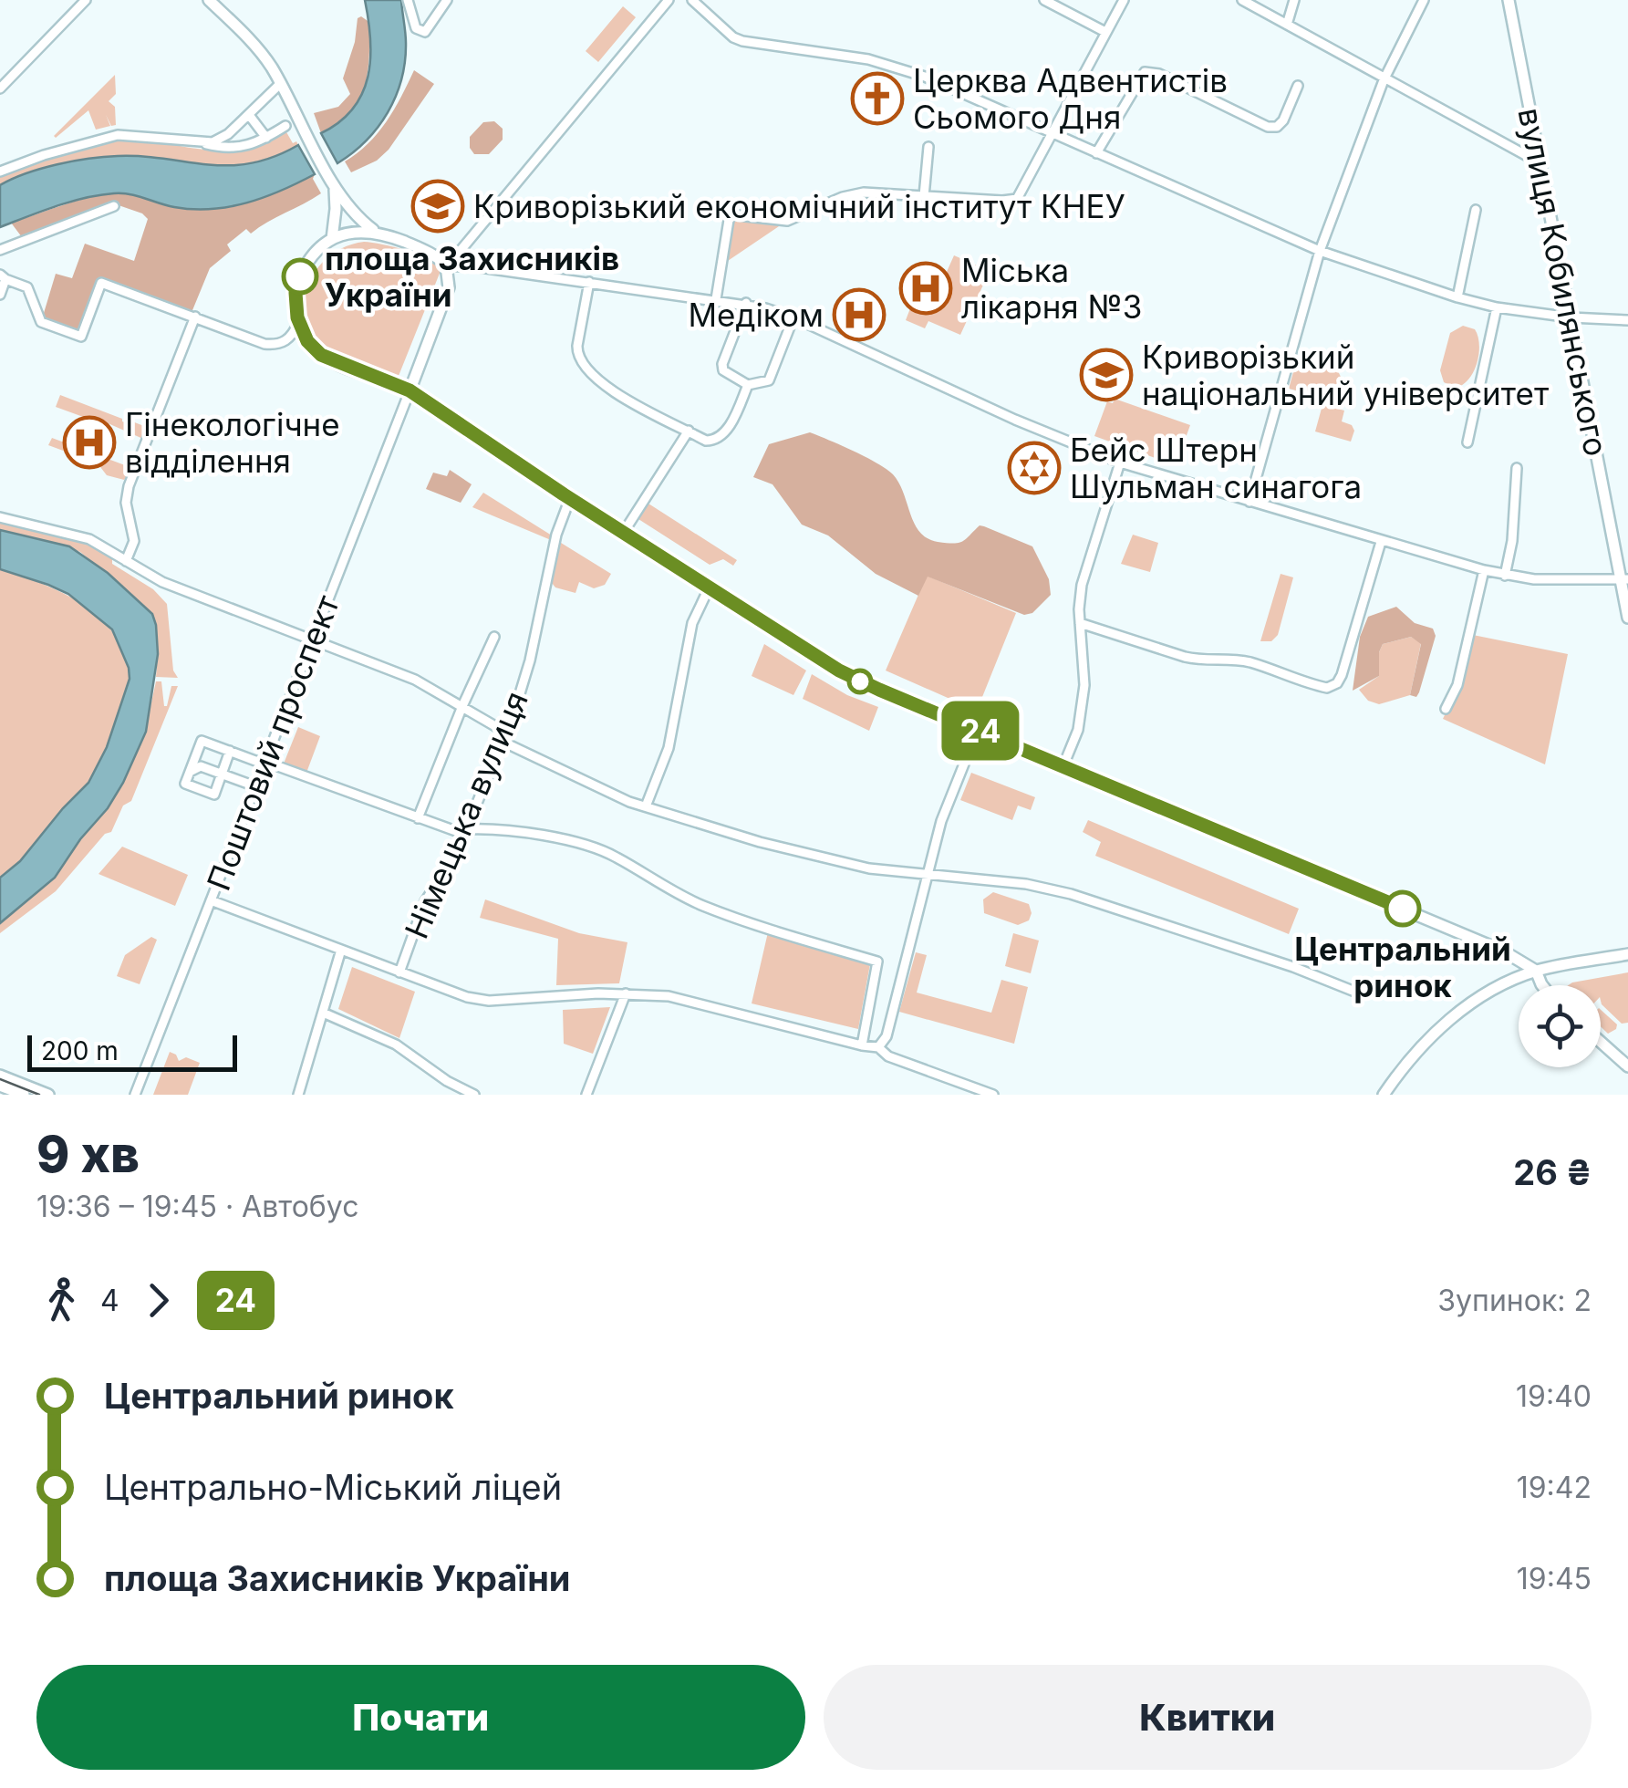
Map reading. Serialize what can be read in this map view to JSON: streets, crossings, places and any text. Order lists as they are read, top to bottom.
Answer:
{
  "streets": {
    "main road": ["вулиця Кобилянського"],
    "street": ["Поштовий проспект", "Німецька вулиця"]
  },
  "places": {
    "church": ["Церква Адвентистів Сьомого Дня"],
    "school or university": ["Криворізький економічний інститут КНЕУ", "Криворізький національний університет"],
    "other": ["площа Захисників України", "Центральний ринок"],
    "hospital": ["Міська лікарня №3", "Медіком", "Гінекологічне відділення"],
    "synagogue": ["Бейс Штерн Шульман синагога"]
  },
  "lines": ["bus line 24"],
  "scale_bar": "200 m",
  "page": {
    "on_map": "24",
    "scale": "200 m",
    "heading": ["9 хв", "19:36 – 19:45 · Автобус", "26 ₴"],
    "legs": ["4", "24", "Зупинок: 2"],
    "list": [
      {
        "name": "Центральний ринок",
        "value": "19:40"
      },
      {
        "name": "Центрально-Міський ліцей",
        "value": "19:42"
      },
      {
        "name": "площа Захисників України",
        "value": "19:45"
      }
    ],
    "buttons": ["Почати", "Квитки"]
  }
}
